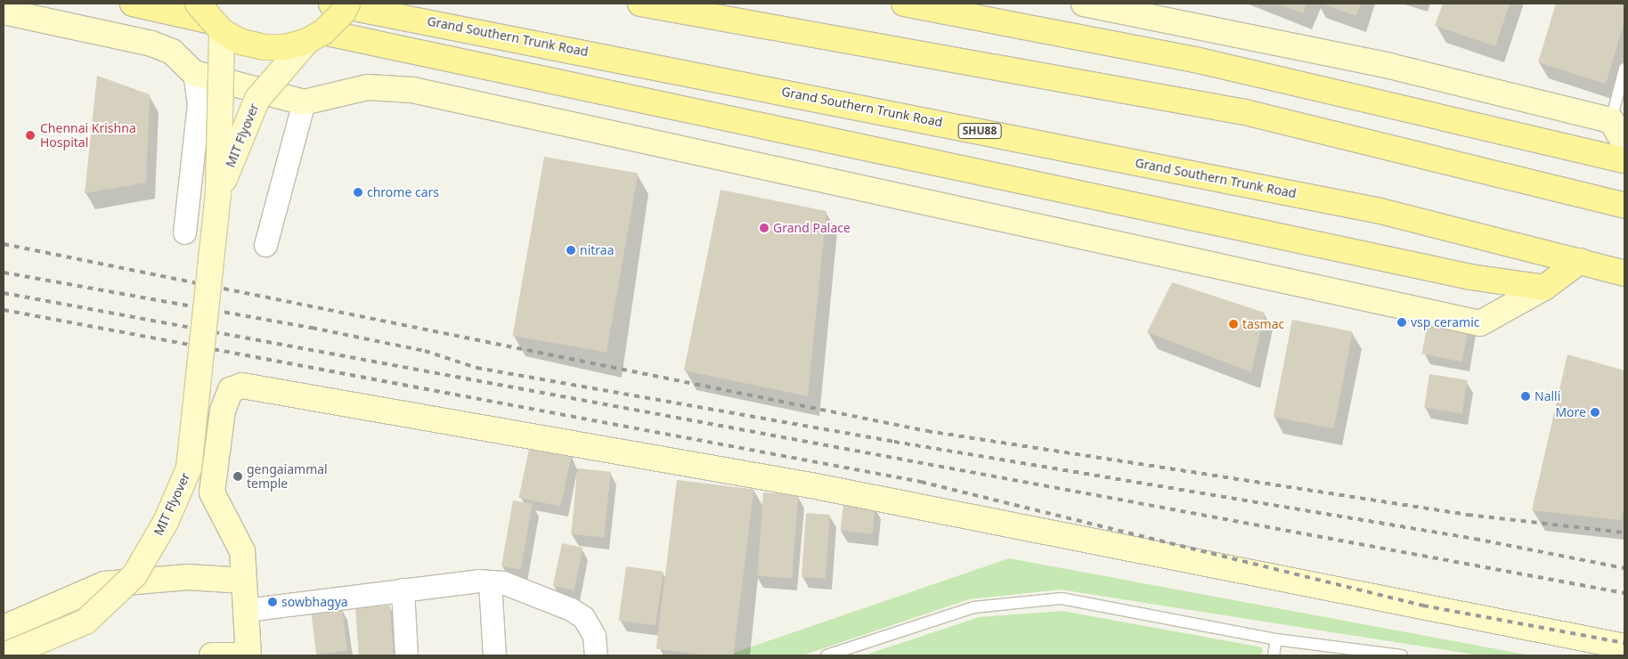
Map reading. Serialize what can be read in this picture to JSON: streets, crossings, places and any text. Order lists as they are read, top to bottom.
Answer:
{
  "streets": {
    "main road": ["Grand Southern Trunk Road", "SHU88"],
    "street": ["MIT Flyover"]
  },
  "places": [
    "Chennai Krishna Hospital",
    "chrome cars",
    "Grand Palace",
    "nitraa",
    "vsp ceramic",
    "tasmac",
    "Nalli",
    "More",
    "gengaiammal temple",
    "sowbhagya"
  ]
}
